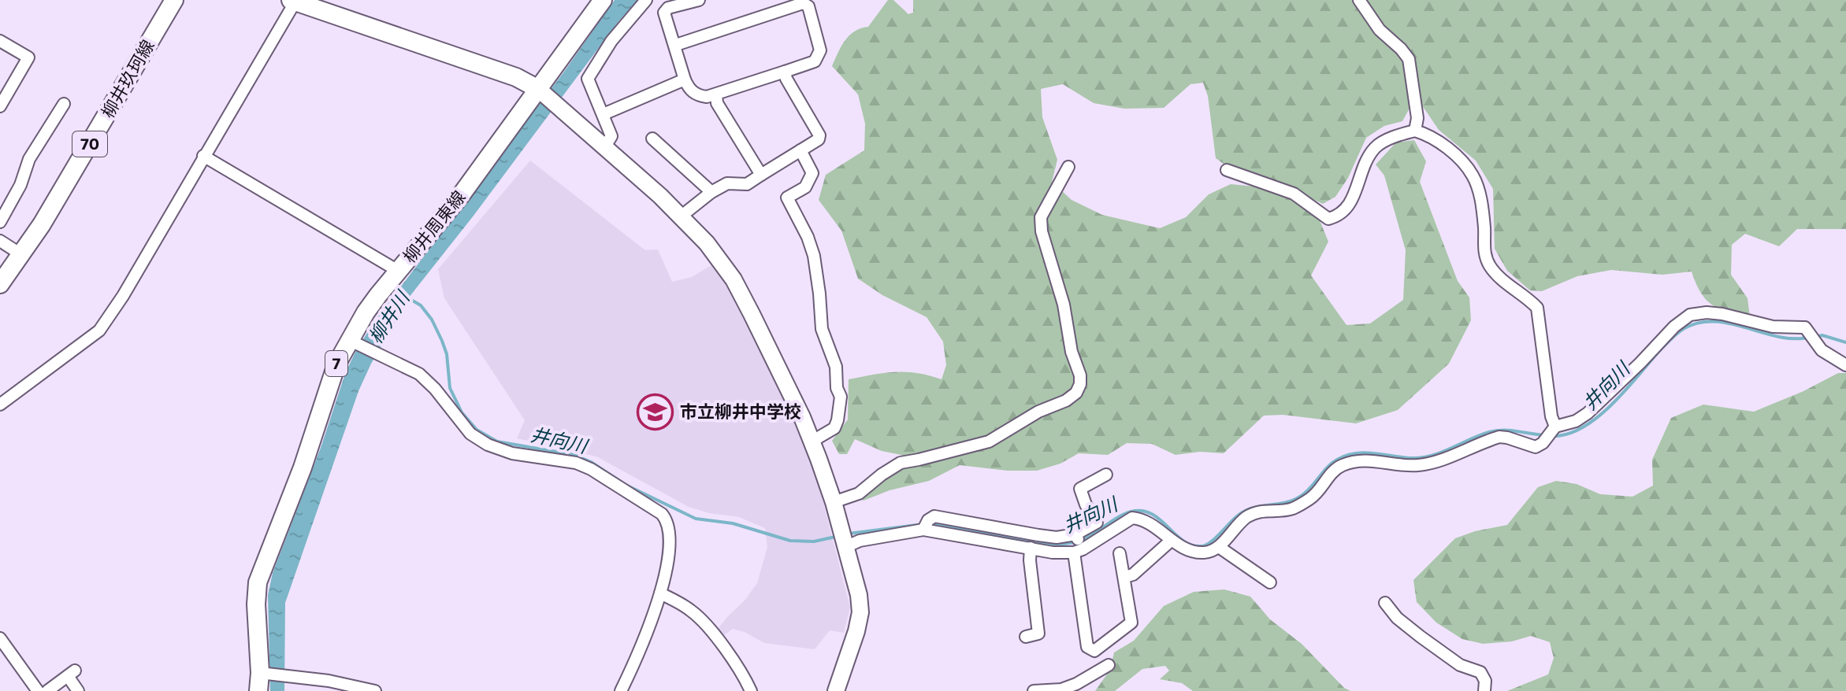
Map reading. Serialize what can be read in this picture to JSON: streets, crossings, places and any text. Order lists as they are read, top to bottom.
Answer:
{
  "streets": {
    "main road": [
      "柳井玖珂線",
      "70",
      "柳井周東線",
      "7"
    ]
  },
  "water": ["柳井川", "井向川"],
  "places": {
    "school or university": ["市立柳井中学校"]
  }
}
